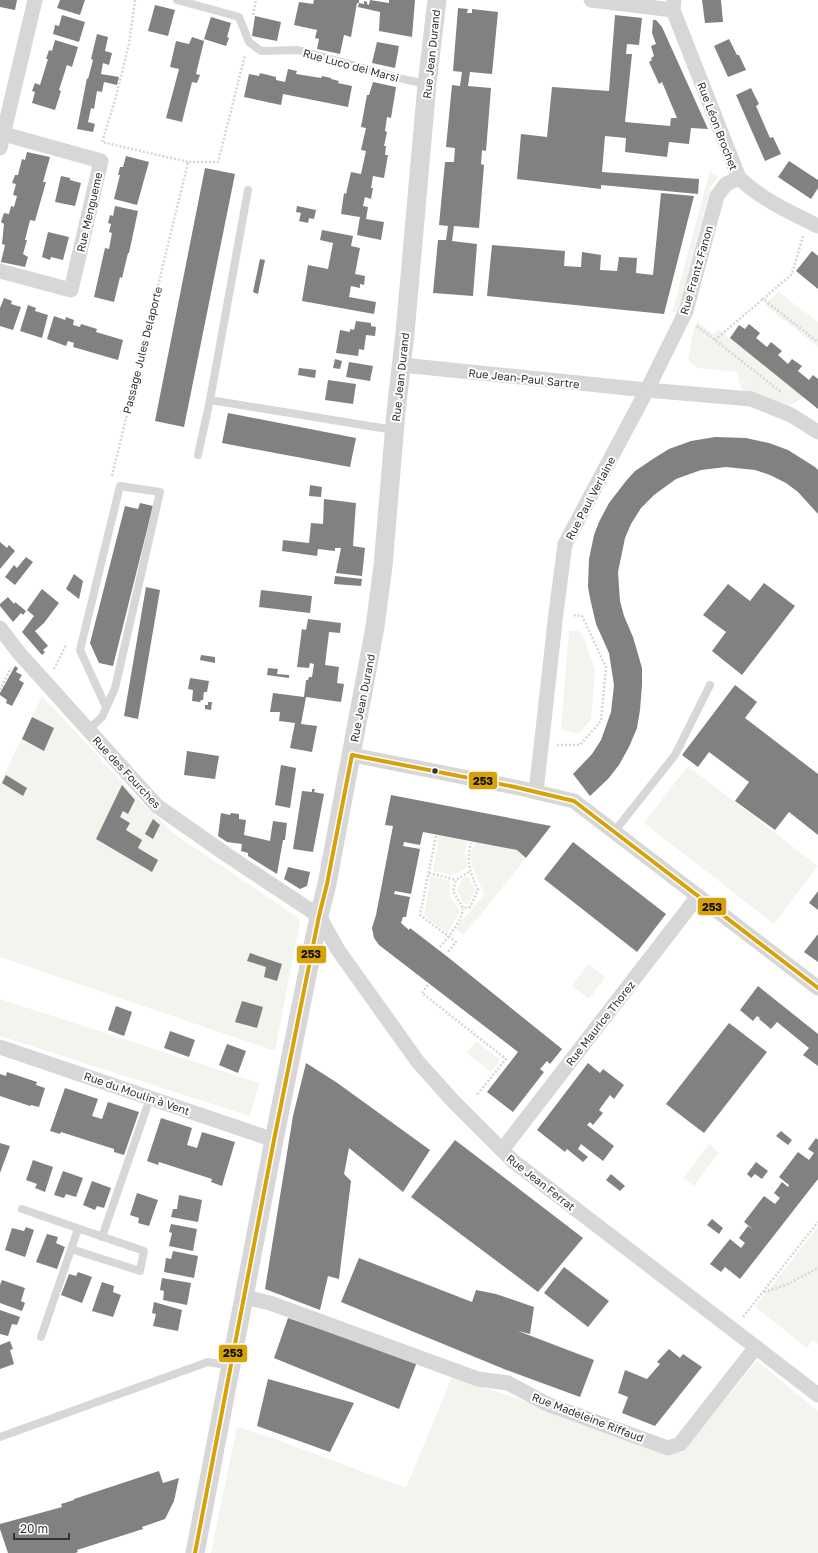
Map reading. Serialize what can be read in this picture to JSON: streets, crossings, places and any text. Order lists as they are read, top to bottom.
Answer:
{
  "streets": {
    "street": [
      "Rue Jean Durand",
      "Rue Léon Brochet",
      "Rue Mengueme",
      "Rue Frantz Fanon",
      "Rue Jean-Paul Sartre",
      "Rue Paul Verlaine",
      "Rue des Fourches",
      "Rue Maurice Thorez",
      "Rue du Moulin à Vent",
      "Rue Jean Ferrat",
      "Rue Madeleine Riffaud"
    ],
    "lane": ["Rue Luco dei Marsi"],
    "path": ["Passage Jules Delaporte"]
  },
  "crossings": [
    ["Rue Jean Durand", "Rue Luco dei Marsi"],
    ["Rue Jean Durand", "Rue Jean-Paul Sartre"],
    ["Rue Jean Durand", "Rue des Fourches"],
    ["Rue Jean Durand", "Rue du Moulin à Vent"],
    ["Rue Jean Durand", "Rue Jean Ferrat"],
    ["Rue Jean Durand", "Rue Madeleine Riffaud"],
    ["Rue Léon Brochet", "Rue Frantz Fanon"],
    ["Rue Frantz Fanon", "Rue Jean-Paul Sartre"],
    ["Rue Frantz Fanon", "Rue Paul Verlaine"],
    ["Rue Jean-Paul Sartre", "Rue Paul Verlaine"],
    ["Rue des Fourches", "Rue Jean Ferrat"],
    ["Rue Maurice Thorez", "Rue Jean Ferrat"],
    ["Rue Jean Ferrat", "Rue Madeleine Riffaud"]
  ],
  "lines": ["transit line 253"],
  "scale_bar": "20 m"
}
